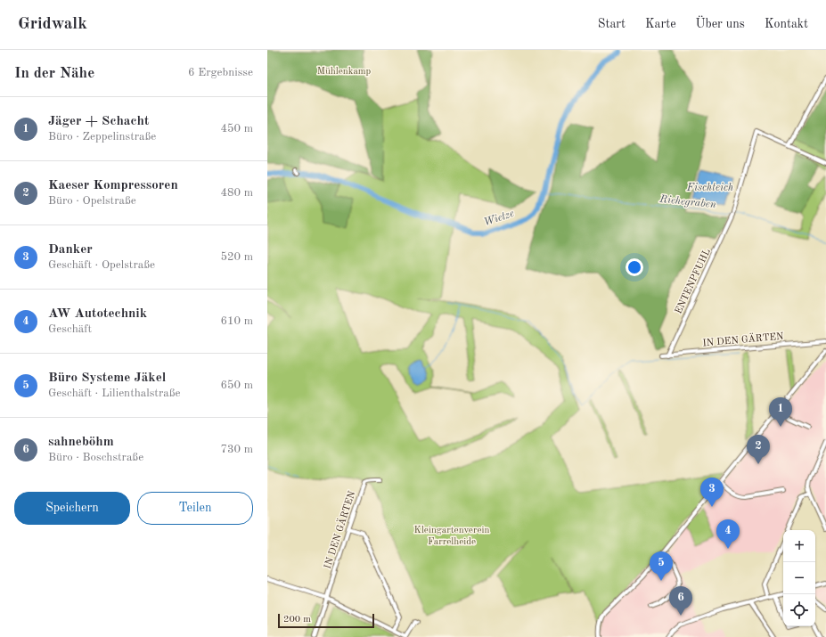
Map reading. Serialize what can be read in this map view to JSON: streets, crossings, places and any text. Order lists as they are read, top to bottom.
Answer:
{
  "streets": {
    "street": ["ENTENPFUHL", "IN DEN GÄRTEN"]
  },
  "crossings": [
    ["ENTENPFUHL", "IN DEN GÄRTEN"]
  ],
  "water": ["Fischteich", "Riehegraben", "Wietze"],
  "parks": ["Mühlenkamp", "Kleingartenverein Farrelheide"],
  "scale_bar": "200 m",
  "page": {
    "header": "Gridwalk",
    "nav": [
      "Start",
      "Karte",
      "Über uns",
      "Kontakt"
    ],
    "heading": ["In der Nähe", "6 Ergebnisse"],
    "list": [
      {
        "mark": "1",
        "name": "Jäger + Schacht",
        "note": "Büro · Zeppelinstraße",
        "value": "450 m"
      },
      {
        "mark": "2",
        "name": "Kaeser Kompressoren",
        "note": "Büro · Opelstraße",
        "value": "480 m"
      },
      {
        "mark": "3",
        "name": "Danker",
        "note": "Geschäft · Opelstraße",
        "value": "520 m"
      },
      {
        "mark": "4",
        "name": "AW Autotechnik",
        "note": "Geschäft",
        "value": "610 m"
      },
      {
        "mark": "5",
        "name": "Büro Systeme Jäkel",
        "note": "Geschäft · Lilienthalstraße",
        "value": "650 m"
      },
      {
        "mark": "6",
        "name": "sahneböhm",
        "note": "Büro · Boschstraße",
        "value": "730 m"
      }
    ],
    "pins": [
      "1",
      "2",
      "3",
      "4",
      "5",
      "6"
    ],
    "buttons": ["Speichern", "Teilen"],
    "map_buttons": ["+", "−"],
    "scale": "200 m"
  }
}
